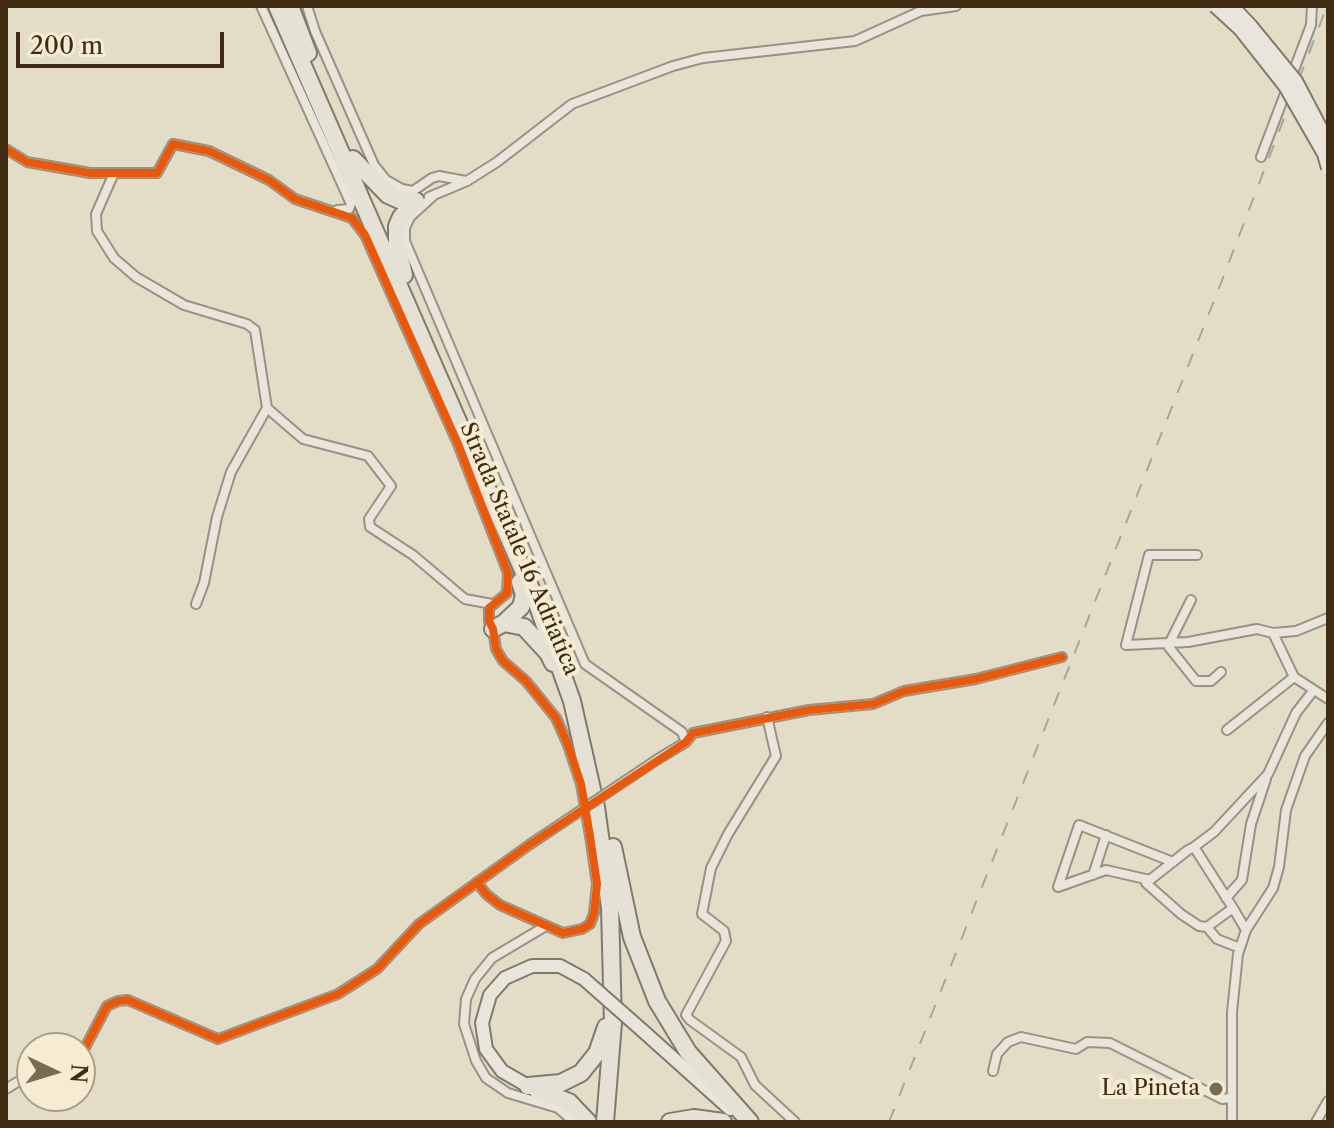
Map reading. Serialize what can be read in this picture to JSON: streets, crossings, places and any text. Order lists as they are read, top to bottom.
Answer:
{
  "streets": {
    "highway": ["Strada Statale 16 Adriatica"]
  },
  "places": ["La Pineta"],
  "scale_bar": "200 m",
  "north": "right"
}
